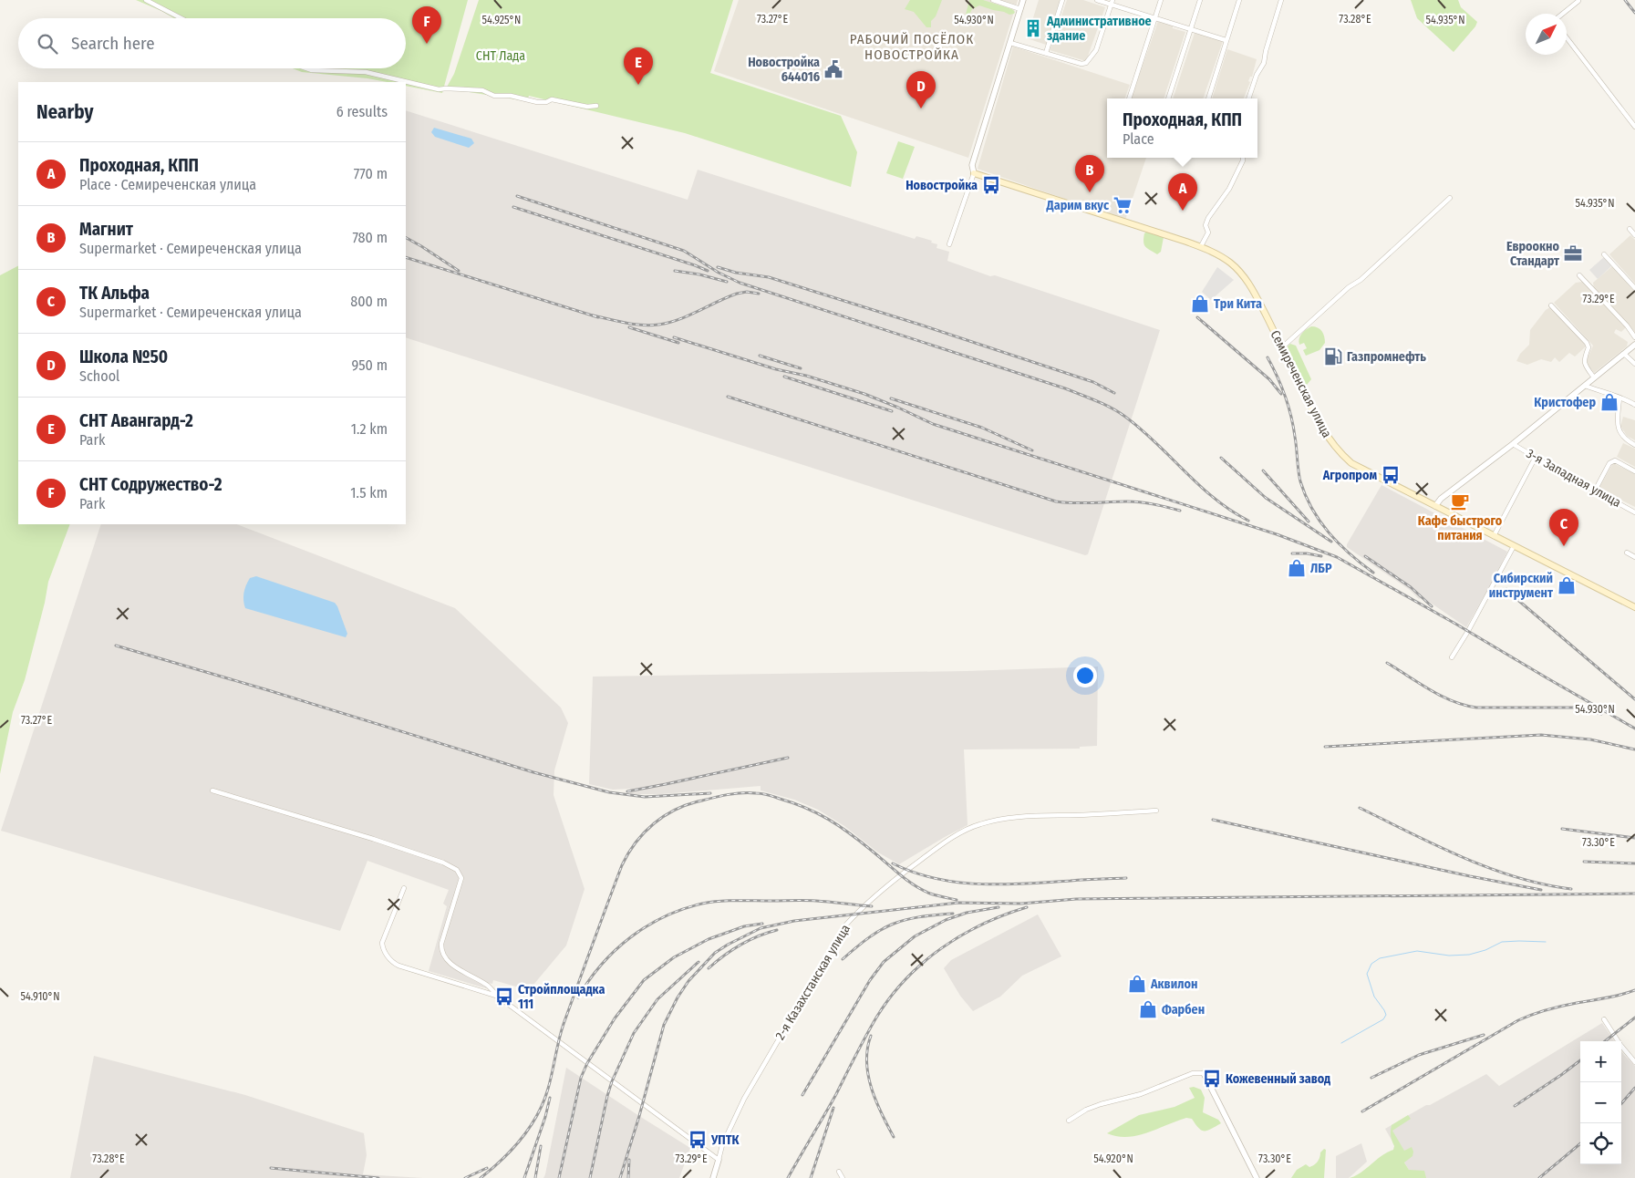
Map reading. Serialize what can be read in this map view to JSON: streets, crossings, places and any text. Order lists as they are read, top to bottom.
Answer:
{
  "streets": {
    "main road": ["Семиреченская улица"],
    "street": ["3-я Западная улица", "2-я Казахстанская улица"]
  },
  "districts": ["РАБОЧИЙ ПОСЁЛОК НОВОСТРОЙКА"],
  "parks": ["СНТ Лада"],
  "places": {
    "building": ["Административное здание"],
    "public building": ["Новостройка 644016"],
    "bus stop": [
      "Новостройка",
      "Агропром",
      "Стройплощадка 111",
      "Кожевенный завод",
      "УПТК"
    ],
    "supermarket": ["Дарим вкус"],
    "office": ["Евроокно Стандарт"],
    "shop": [
      "Три Кита",
      "Кристофер",
      "ЛБР",
      "Сибирский инструмент",
      "Аквилон",
      "Фарбен"
    ],
    "fuel station": ["Газпромнефть"],
    "cafe": ["Кафе быстрого питания"]
  },
  "north": "top right",
  "page": {
    "pins": [
      "F",
      "E",
      "D",
      "B",
      "A",
      "C"
    ],
    "search": "Search here",
    "heading": ["Nearby", "6 results"],
    "popup": ["Проходная, КПП", "Place"],
    "list": [
      {
        "mark": "A",
        "name": "Проходная, КПП",
        "note": "Place · Семиреченская улица",
        "value": "770 m"
      },
      {
        "mark": "B",
        "name": "Магнит",
        "note": "Supermarket · Семиреченская улица",
        "value": "780 m"
      },
      {
        "mark": "C",
        "name": "ТК Альфа",
        "note": "Supermarket · Семиреченская улица",
        "value": "800 m"
      },
      {
        "mark": "D",
        "name": "Школа №50",
        "note": "School",
        "value": "950 m"
      },
      {
        "mark": "E",
        "name": "СНТ Авангард-2",
        "note": "Park",
        "value": "1.2 km"
      },
      {
        "mark": "F",
        "name": "СНТ Содружество-2",
        "note": "Park",
        "value": "1.5 km"
      }
    ],
    "map_buttons": ["+", "−"]
  },
  "coordinates": [
    "73.27°E",
    "73.28°E",
    "54.925°N",
    "54.930°N",
    "54.935°N",
    "73.29°E",
    "73.30°E",
    "54.910°N",
    "54.920°N"
  ]
}
